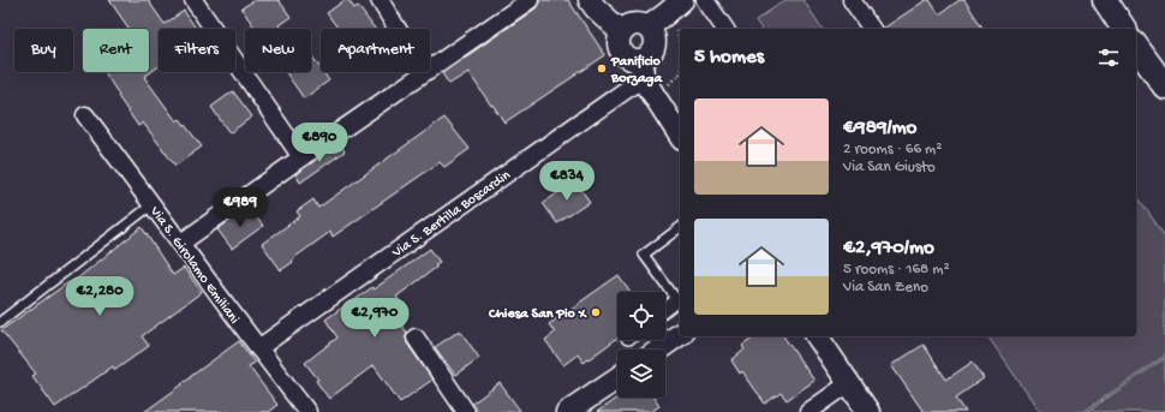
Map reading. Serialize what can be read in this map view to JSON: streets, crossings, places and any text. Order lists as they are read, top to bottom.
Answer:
{
  "streets": {
    "street": ["Via S. Bertilla Boscardin", "Via S. Girolamo Emiliani"]
  },
  "crossings": [
    ["Via S. Bertilla Boscardin", "Via S. Girolamo Emiliani"]
  ],
  "places": ["Panificio Borzaga", "Chiesa San Pio X"],
  "page": {
    "chip": [
      "Buy",
      "Rent",
      "Filters",
      "New",
      "Apartment"
    ],
    "heading": "5 homes",
    "list": [
      {
        "name": "€989/mo",
        "note": "2 rooms · 66 m² · Via San Giusto"
      },
      {
        "name": "€2,970/mo",
        "note": "5 rooms · 168 m² · Via San Zeno"
      }
    ],
    "price": [
      "€890",
      "€834",
      "€989",
      "€2,280",
      "€2,970"
    ]
  }
}
